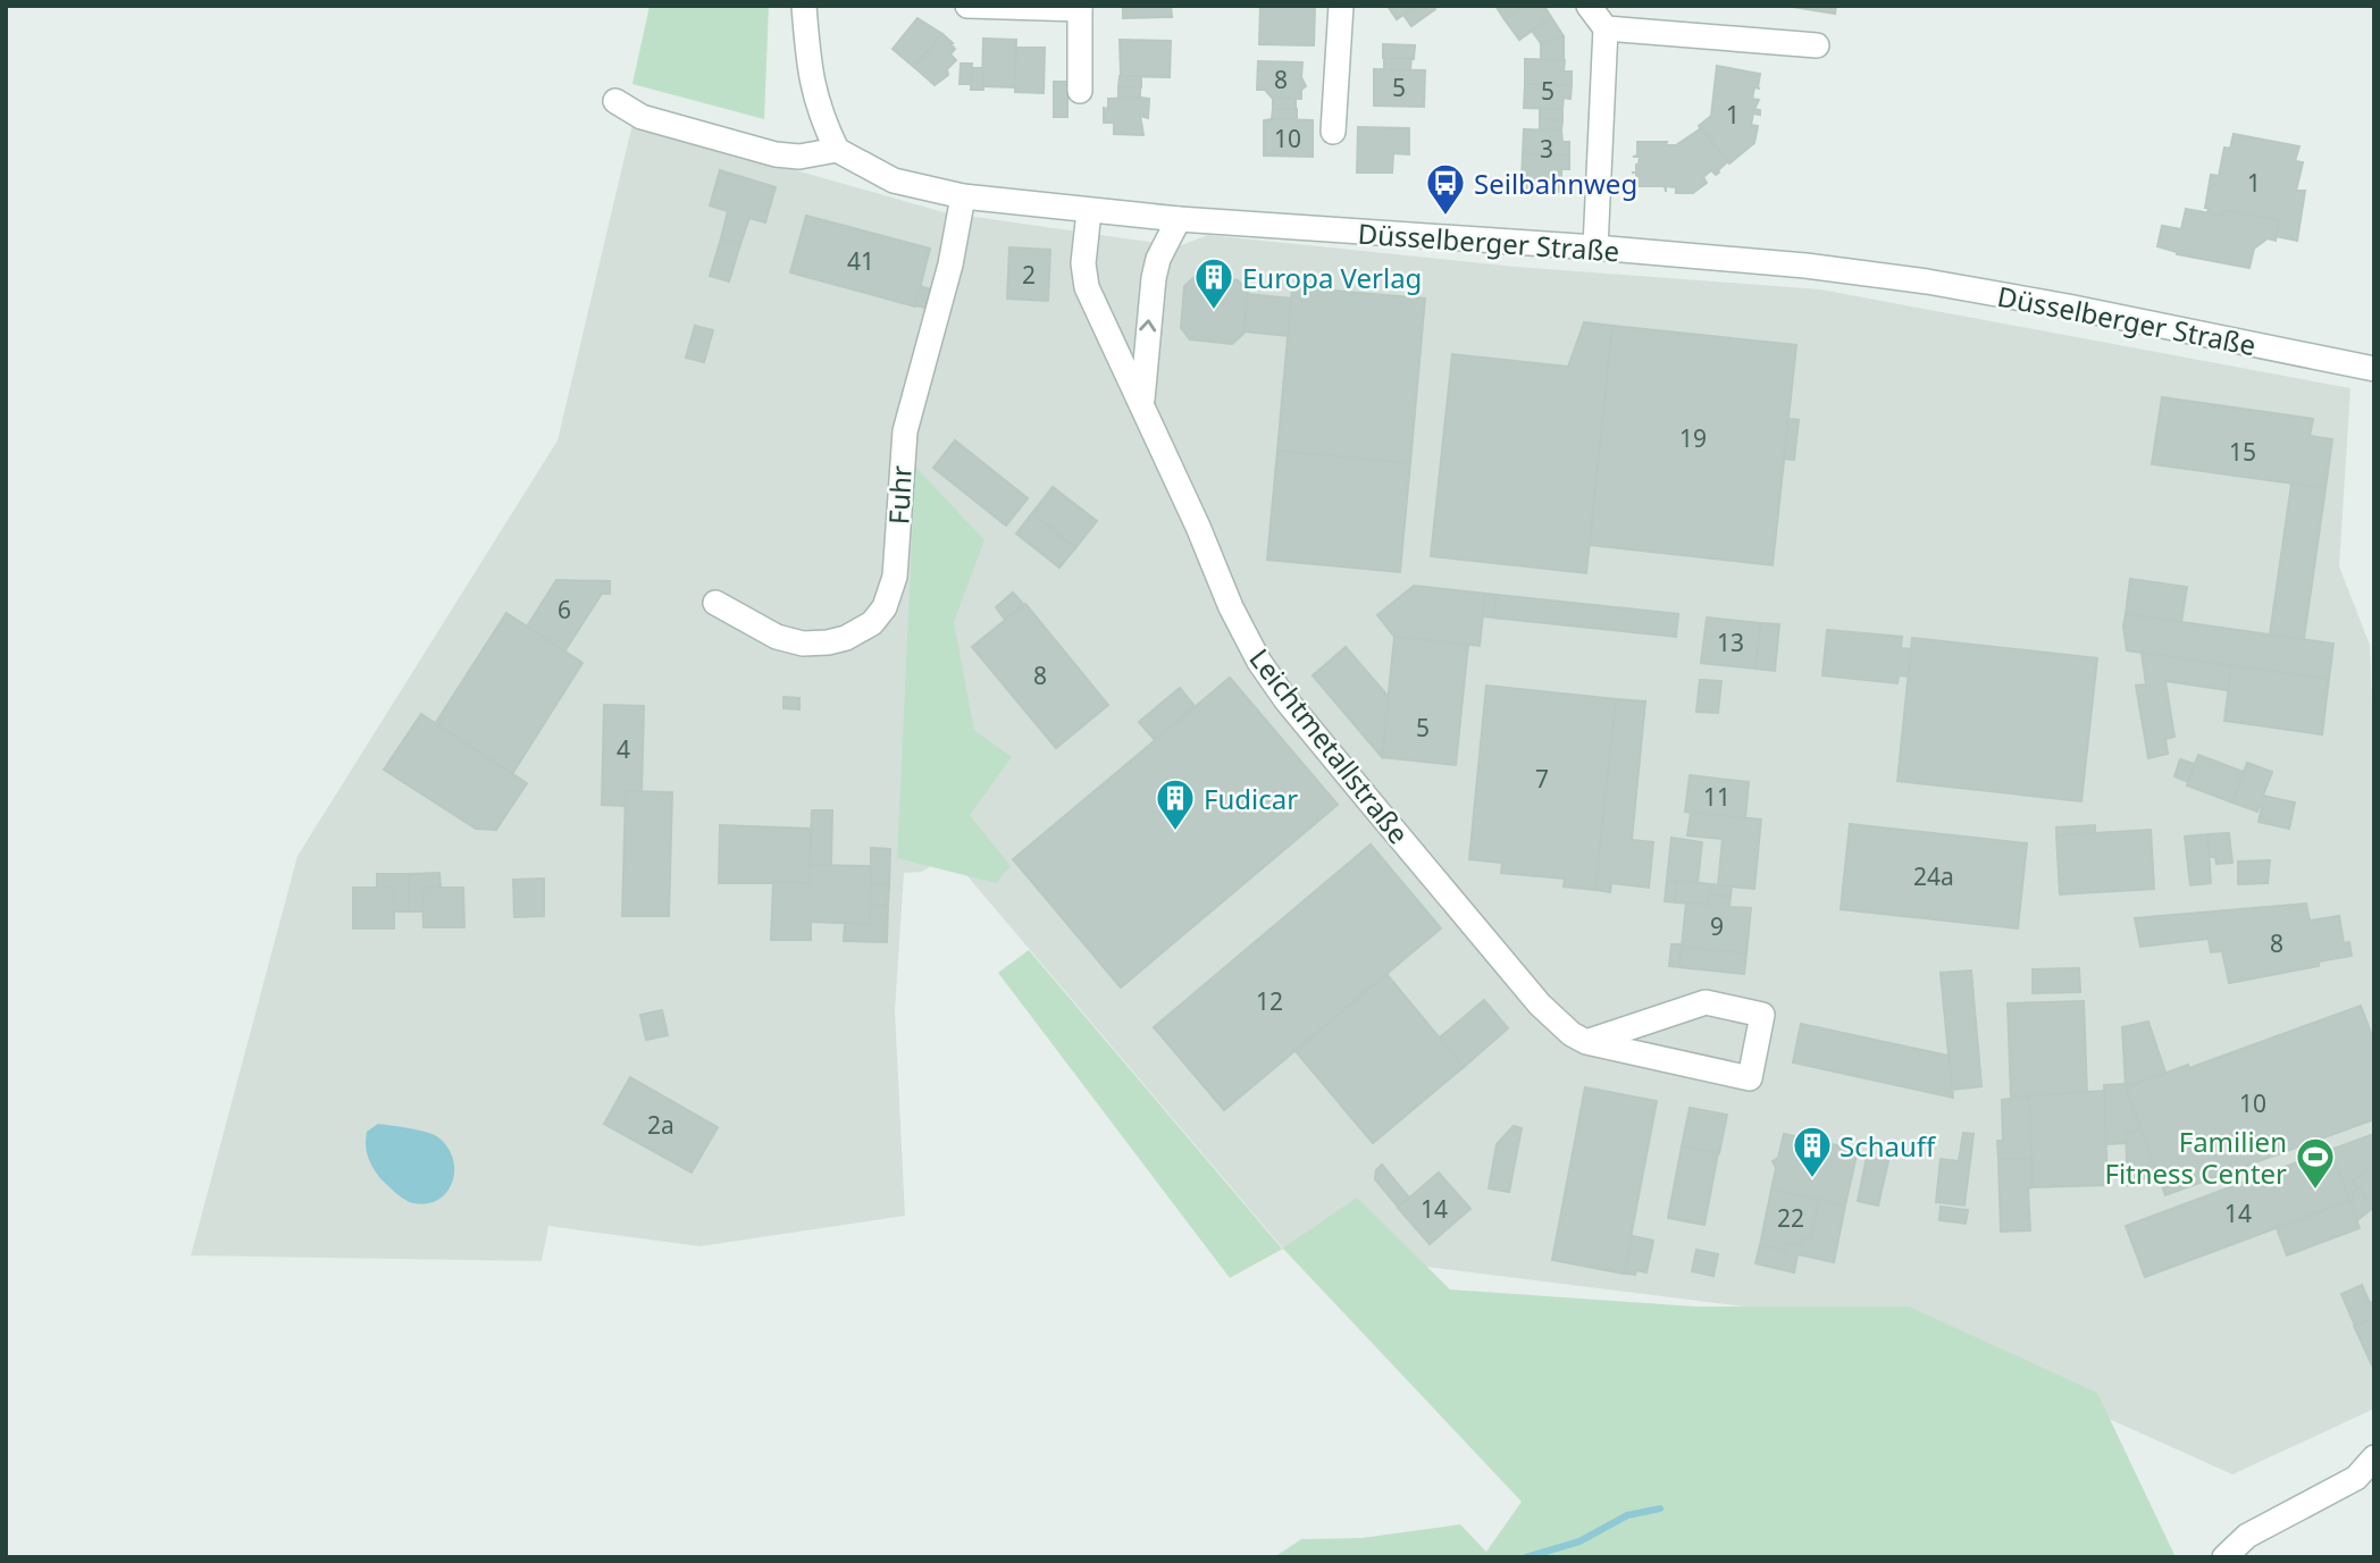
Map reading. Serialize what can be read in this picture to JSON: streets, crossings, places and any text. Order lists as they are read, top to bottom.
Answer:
{
  "streets": {
    "street": ["Düsselberger Straße", "Fuhr", "Leichtmetallstraße"]
  },
  "crossings": [
    ["Düsselberger Straße", "Fuhr"],
    ["Düsselberger Straße", "Leichtmetallstraße"]
  ],
  "places": {
    "bus stop": ["Seilbahnweg"],
    "building": ["Europa Verlag", "Fudicar", "Schauff"],
    "sports": ["Familien Fitness Center"]
  },
  "house_numbers": [
    "8",
    "5",
    "5",
    "1",
    "10",
    "3",
    "1",
    "41",
    "2",
    "19",
    "15",
    "6",
    "13",
    "8",
    "5",
    "4",
    "7",
    "11",
    "24a",
    "9",
    "8",
    "12",
    "10",
    "2a",
    "14",
    "14",
    "22"
  ]
}
